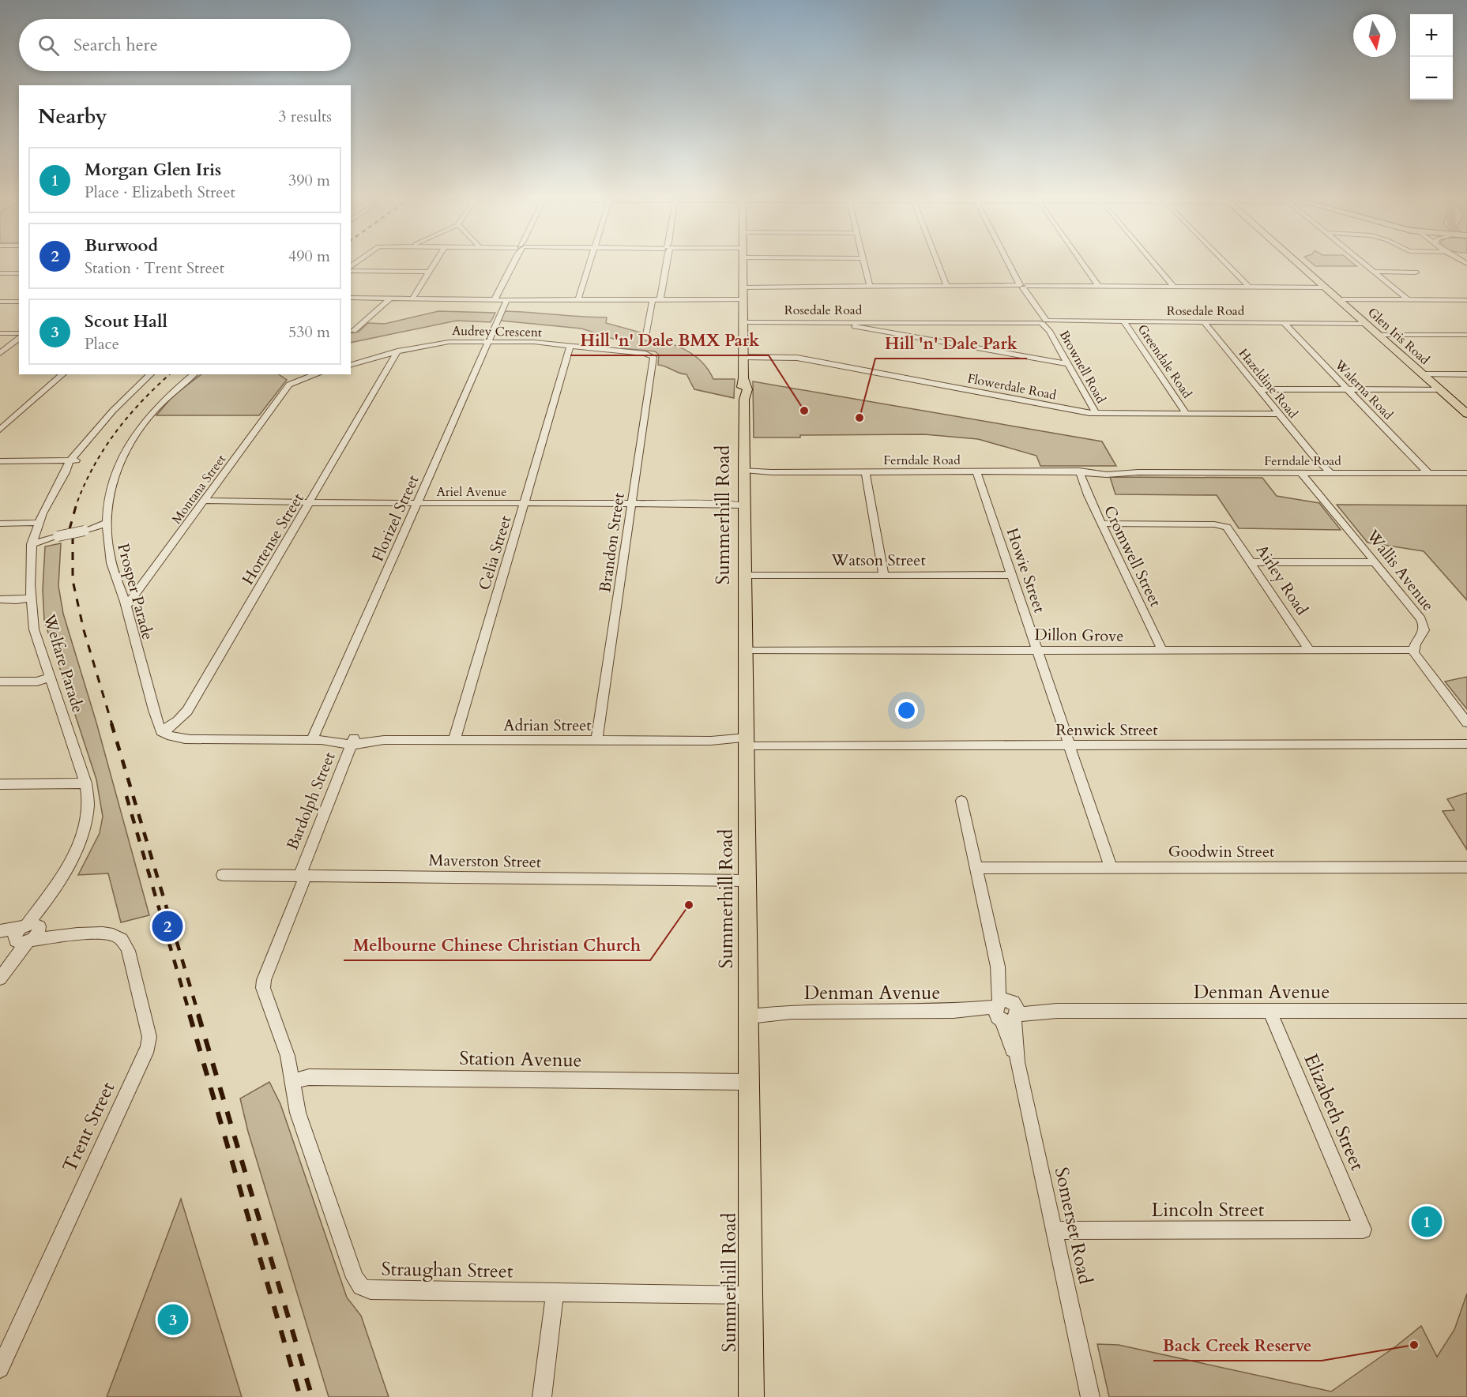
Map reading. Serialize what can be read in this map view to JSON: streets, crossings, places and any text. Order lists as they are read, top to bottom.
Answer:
{
  "streets": {
    "main road": ["Glen Iris Road", "Summerhill Road"],
    "street": [
      "Rosedale Road",
      "Audrey Crescent",
      "Greendale Road",
      "Brownell Road",
      "Hazeldine Road",
      "Flowerdale Road",
      "Walerna Road",
      "Ferndale Road",
      "Montana Street",
      "Ariel Avenue",
      "Florizel Street",
      "Hortense Street",
      "Brandon Street",
      "Celia Street",
      "Cromwell Street",
      "Watson Street",
      "Howie Street",
      "Wallis Avenue",
      "Airley Road",
      "Prosper Parade",
      "Dillon Grove",
      "Welfare Parade",
      "Adrian Street",
      "Renwick Street",
      "Bardolph Street",
      "Goodwin Street",
      "Maverston Street",
      "Denman Avenue",
      "Station Avenue",
      "Elizabeth Street",
      "Trent Street",
      "Lincoln Street",
      "Somerset Road",
      "Straughan Street"
    ]
  },
  "crossings": [
    ["Rosedale Road", "Glen Iris Road"],
    ["Rosedale Road", "Greendale Road"],
    ["Rosedale Road", "Brownell Road"],
    ["Rosedale Road", "Hazeldine Road"],
    ["Rosedale Road", "Walerna Road"],
    ["Rosedale Road", "Summerhill Road"],
    ["Audrey Crescent", "Florizel Street"],
    ["Audrey Crescent", "Hortense Street"],
    ["Audrey Crescent", "Brandon Street"],
    ["Audrey Crescent", "Celia Street"],
    ["Greendale Road", "Flowerdale Road"],
    ["Brownell Road", "Flowerdale Road"],
    ["Hazeldine Road", "Flowerdale Road"],
    ["Hazeldine Road", "Ferndale Road"],
    ["Flowerdale Road", "Summerhill Road"],
    ["Walerna Road", "Ferndale Road"],
    ["Ferndale Road", "Summerhill Road"],
    ["Ferndale Road", "Cromwell Street"],
    ["Ferndale Road", "Howie Street"],
    ["Ferndale Road", "Wallis Avenue"],
    ["Montana Street", "Ariel Avenue"],
    ["Montana Street", "Prosper Parade"],
    ["Ariel Avenue", "Summerhill Road"],
    ["Ariel Avenue", "Florizel Street"],
    ["Ariel Avenue", "Hortense Street"],
    ["Ariel Avenue", "Brandon Street"],
    ["Ariel Avenue", "Celia Street"],
    ["Summerhill Road", "Watson Street"],
    ["Summerhill Road", "Dillon Grove"],
    ["Summerhill Road", "Adrian Street"],
    ["Summerhill Road", "Renwick Street"],
    ["Summerhill Road", "Maverston Street"],
    ["Summerhill Road", "Denman Avenue"],
    ["Summerhill Road", "Station Avenue"],
    ["Summerhill Road", "Straughan Street"],
    ["Florizel Street", "Adrian Street"],
    ["Hortense Street", "Prosper Parade"],
    ["Hortense Street", "Adrian Street"],
    ["Brandon Street", "Adrian Street"],
    ["Celia Street", "Adrian Street"],
    ["Cromwell Street", "Airley Road"],
    ["Cromwell Street", "Dillon Grove"],
    ["Watson Street", "Howie Street"],
    ["Howie Street", "Dillon Grove"],
    ["Howie Street", "Renwick Street"],
    ["Howie Street", "Goodwin Street"],
    ["Wallis Avenue", "Dillon Grove"],
    ["Airley Road", "Dillon Grove"],
    ["Prosper Parade", "Adrian Street"],
    ["Welfare Parade", "Trent Street"],
    ["Adrian Street", "Renwick Street"],
    ["Adrian Street", "Bardolph Street"],
    ["Bardolph Street", "Maverston Street"],
    ["Bardolph Street", "Station Avenue"],
    ["Bardolph Street", "Straughan Street"],
    ["Goodwin Street", "Somerset Road"],
    ["Denman Avenue", "Elizabeth Street"],
    ["Denman Avenue", "Somerset Road"],
    ["Station Avenue", "Straughan Street"],
    ["Elizabeth Street", "Lincoln Street"],
    ["Lincoln Street", "Somerset Road"]
  ],
  "places": [
    "Hill 'n' Dale BMX Park",
    "Hill 'n' Dale Park",
    "Melbourne Chinese Christian Church",
    "Back Creek Reserve"
  ],
  "north": "bottom",
  "page": {
    "map_buttons": ["+", "−"],
    "search": "Search here",
    "heading": ["Nearby", "3 results"],
    "list": [
      {
        "mark": "1",
        "name": "Morgan Glen Iris",
        "note": "Place · Elizabeth Street",
        "value": "390 m"
      },
      {
        "mark": "2",
        "name": "Burwood",
        "note": "Station · Trent Street",
        "value": "490 m"
      },
      {
        "mark": "3",
        "name": "Scout Hall",
        "note": "Place",
        "value": "530 m"
      }
    ],
    "pins": ["2", "1", "3"]
  }
}
